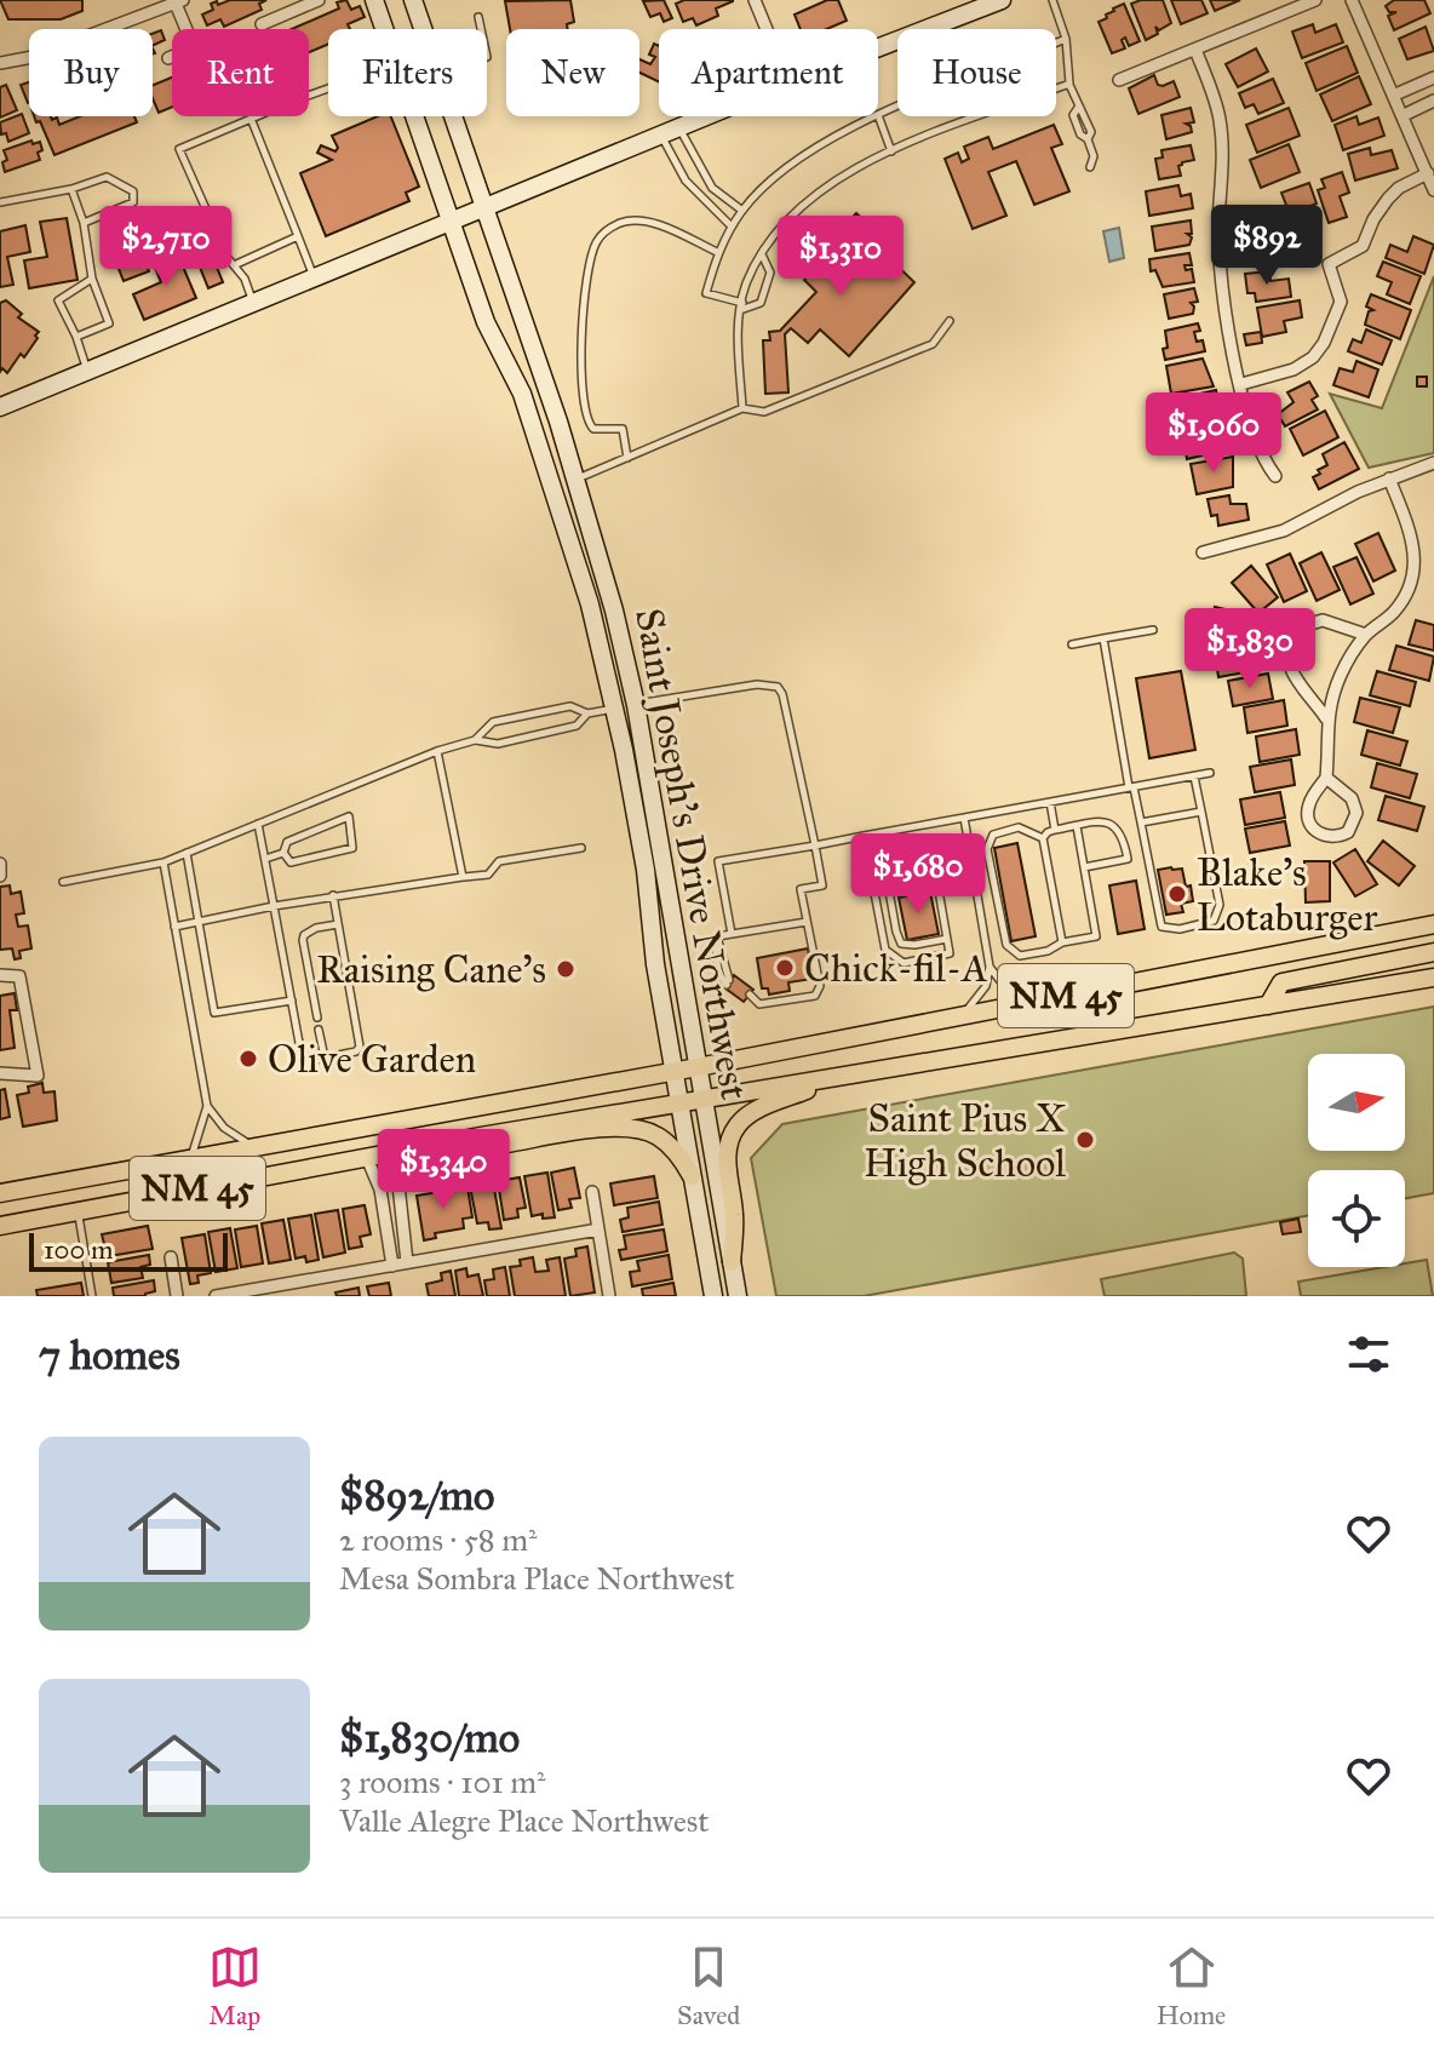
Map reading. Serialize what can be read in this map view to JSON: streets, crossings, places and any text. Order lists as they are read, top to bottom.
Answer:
{
  "streets": {
    "main road": ["NM 45"],
    "street": ["Saint Joseph's Drive Northwest"]
  },
  "crossings": [
    ["Saint Joseph's Drive Northwest", "NM 45"]
  ],
  "places": [
    "Blake's Lotaburger",
    "Chick-fil-A",
    "Raising Cane's",
    "Olive Garden",
    "Saint Pius X High School"
  ],
  "scale_bar": "100 m",
  "north": "right",
  "page": {
    "chip": [
      "Buy",
      "Rent",
      "Filters",
      "New",
      "Apartment",
      "House"
    ],
    "price": [
      "$892",
      "$2,710",
      "$1,310",
      "$1,060",
      "$1,830",
      "$1,680",
      "$1,340"
    ],
    "scale": "100 m",
    "heading": "7 homes",
    "list": [
      {
        "name": "$892/mo",
        "note": "2 rooms · 58 m² · Mesa Sombra Place Northwest"
      },
      {
        "name": "$1,830/mo",
        "note": "3 rooms · 101 m² · Valle Alegre Place Northwest"
      }
    ],
    "tabs": ["Map", "Saved", "Home"]
  }
}
